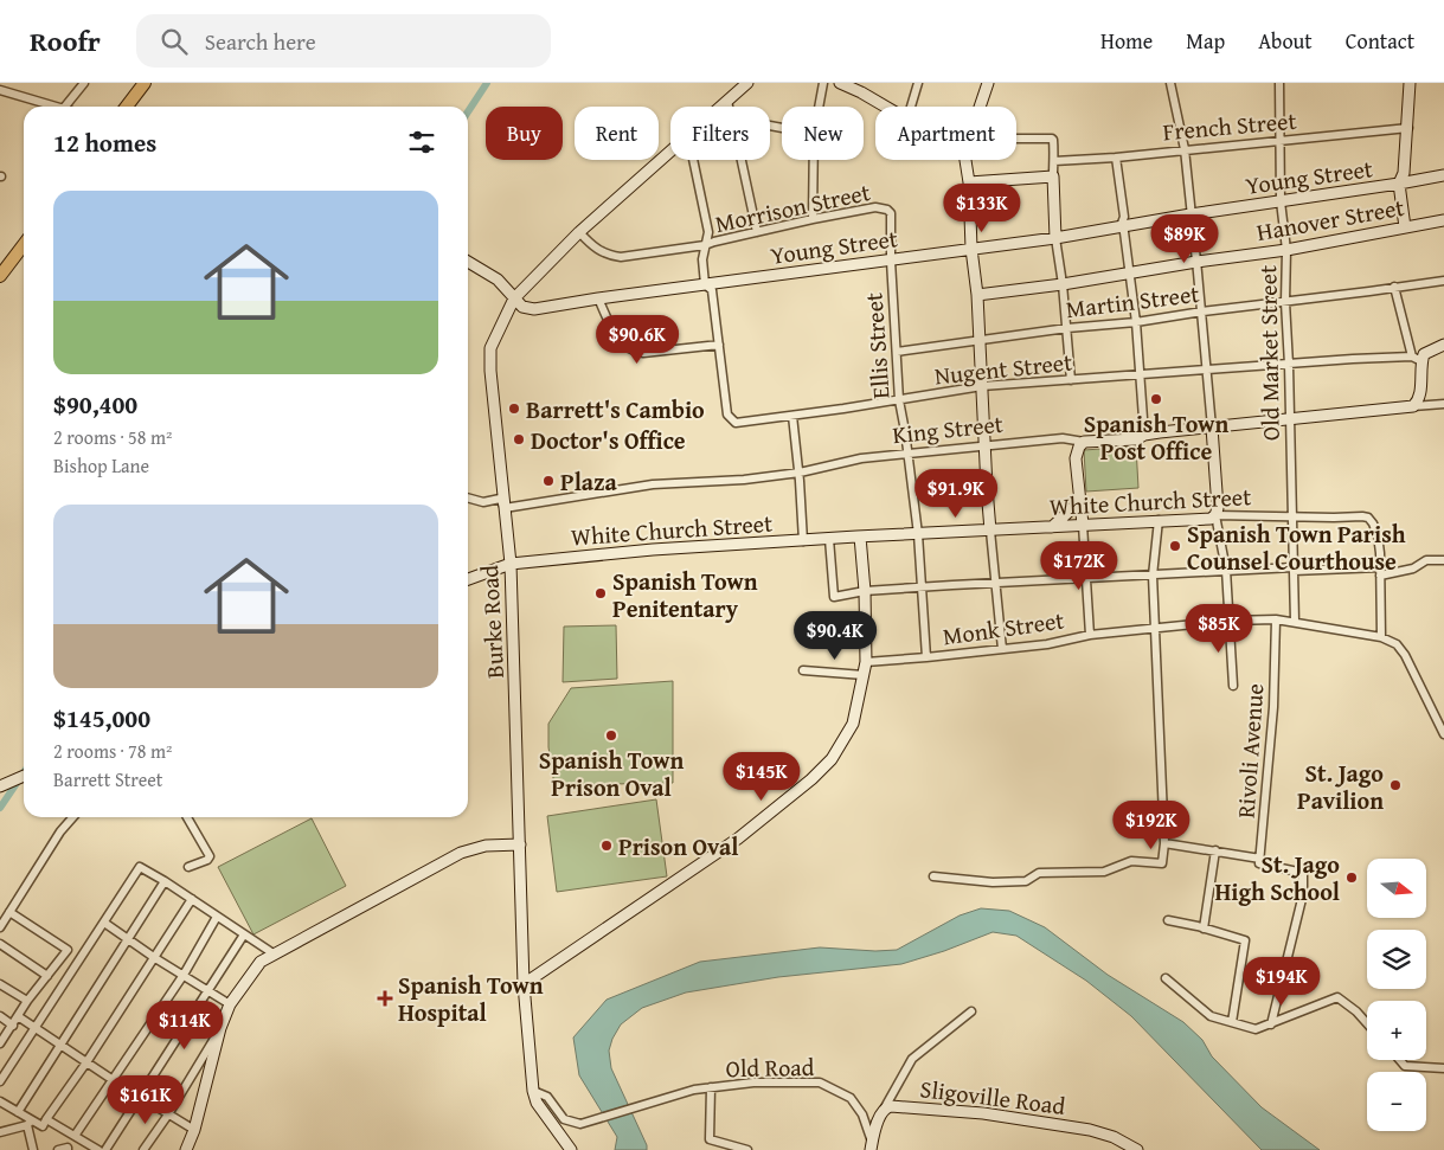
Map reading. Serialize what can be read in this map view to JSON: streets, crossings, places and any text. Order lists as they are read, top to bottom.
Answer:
{
  "streets": {
    "street": [
      "French Street",
      "Young Street",
      "Morrison Street",
      "Hanover Street",
      "Martin Street",
      "Ellis Street",
      "Old Market Street",
      "Nugent Street",
      "King Street",
      "White Church Street",
      "Burke Road",
      "Monk Street",
      "Rivoli Avenue",
      "Old Road",
      "Sligoville Road"
    ]
  },
  "crossings": [
    ["French Street", "Old Market Street"],
    ["Young Street", "Morrison Street"],
    ["Young Street", "Ellis Street"],
    ["Young Street", "Old Market Street"],
    ["Young Street", "Nugent Street"],
    ["Young Street", "Burke Road"],
    ["Morrison Street", "Ellis Street"],
    ["Morrison Street", "Nugent Street"],
    ["Morrison Street", "Burke Road"],
    ["Hanover Street", "Old Market Street"],
    ["Martin Street", "Ellis Street"],
    ["Martin Street", "Old Market Street"],
    ["Ellis Street", "Nugent Street"],
    ["Ellis Street", "King Street"],
    ["Ellis Street", "White Church Street"],
    ["Ellis Street", "Monk Street"],
    ["Old Market Street", "Nugent Street"],
    ["Old Market Street", "King Street"],
    ["Old Market Street", "White Church Street"],
    ["Old Market Street", "Monk Street"],
    ["King Street", "Burke Road"],
    ["White Church Street", "Burke Road"],
    ["White Church Street", "Monk Street"],
    ["Burke Road", "Old Road"],
    ["Monk Street", "Rivoli Avenue"],
    ["Old Road", "Sligoville Road"]
  ],
  "places": {
    "other": [
      "Spanish Town Post Office",
      "Barrett's Cambio",
      "Doctor's Office",
      "Plaza",
      "Spanish Town Parish Counsel Courthouse",
      "Spanish Town Penitentary",
      "Spanish Town Prison Oval",
      "St. Jago Pavilion",
      "Prison Oval",
      "St. Jago High School"
    ],
    "health": ["Spanish Town Hospital"]
  },
  "north": "right",
  "page": {
    "header": "Roofr",
    "search": "Search here",
    "nav": [
      "Home",
      "Map",
      "About",
      "Contact"
    ],
    "chip": [
      "Buy",
      "Rent",
      "Filters",
      "New",
      "Apartment"
    ],
    "heading": "12 homes",
    "list": [
      {
        "name": "$90,400",
        "note": "2 rooms · 58 m² · Bishop Lane"
      },
      {
        "name": "$145,000",
        "note": "2 rooms · 78 m² · Barrett Street"
      }
    ],
    "price": [
      "$133K",
      "$89K",
      "$90.6K",
      "$91.9K",
      "$172K",
      "$85K",
      "$90.4K",
      "$145K",
      "$192K",
      "$194K",
      "$114K",
      "$161K"
    ],
    "map_buttons": ["+", "−"]
  }
}
